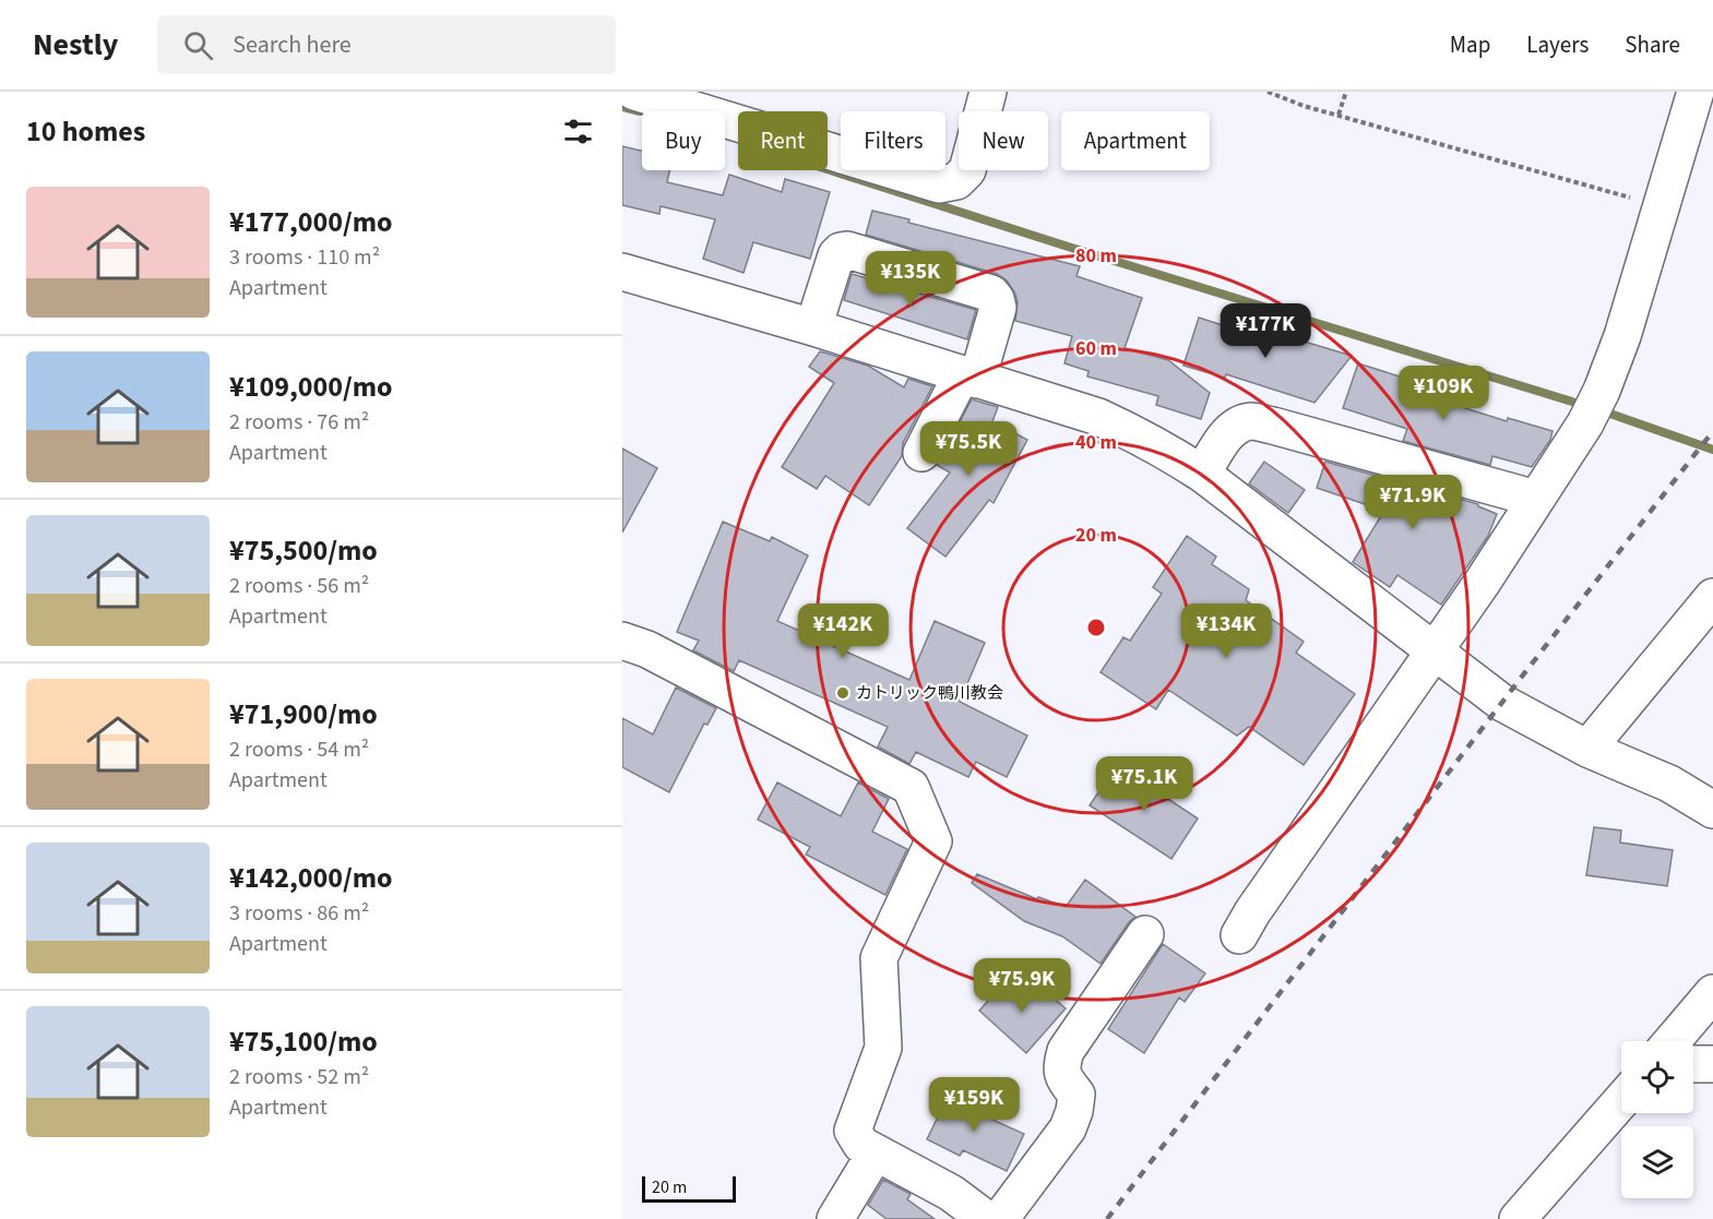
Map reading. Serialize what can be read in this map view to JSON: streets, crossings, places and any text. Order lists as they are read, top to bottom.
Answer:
{
  "places": ["カトリック鴨川教会"],
  "scale_bar": "20 m",
  "page": {
    "header": "Nestly",
    "search": "Search here",
    "nav": ["Map", "Layers", "Share"],
    "heading": "10 homes",
    "chip": [
      "Buy",
      "Rent",
      "Filters",
      "New",
      "Apartment"
    ],
    "list": [
      {
        "name": "¥177,000/mo",
        "note": "3 rooms · 110 m² · Apartment"
      },
      {
        "name": "¥109,000/mo",
        "note": "2 rooms · 76 m² · Apartment"
      },
      {
        "name": "¥75,500/mo",
        "note": "2 rooms · 56 m² · Apartment"
      },
      {
        "name": "¥71,900/mo",
        "note": "2 rooms · 54 m² · Apartment"
      },
      {
        "name": "¥142,000/mo",
        "note": "3 rooms · 86 m² · Apartment"
      },
      {
        "name": "¥75,100/mo",
        "note": "2 rooms · 52 m² · Apartment"
      }
    ],
    "price": [
      "¥135K",
      "¥177K",
      "¥109K",
      "¥75.5K",
      "¥71.9K",
      "¥142K",
      "¥134K",
      "¥75.1K",
      "¥75.9K",
      "¥159K"
    ],
    "scale": "20 m"
  },
  "rings": [
    "80 m",
    "60 m",
    "40 m",
    "20 m"
  ]
}
